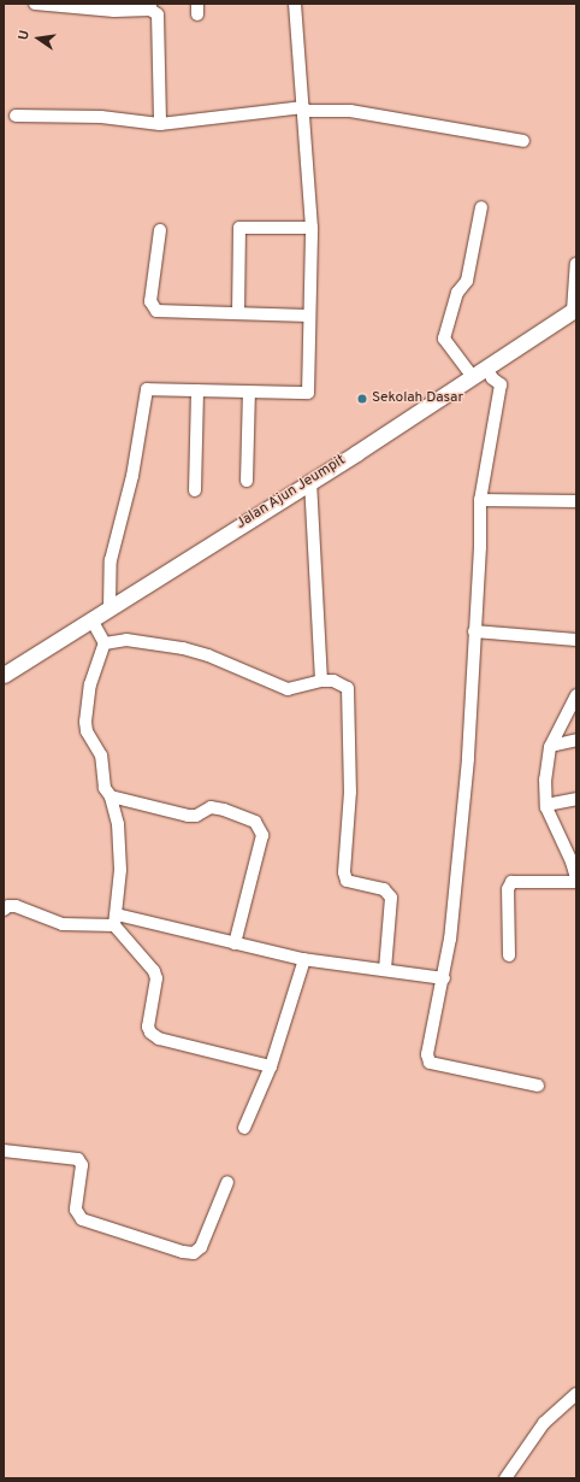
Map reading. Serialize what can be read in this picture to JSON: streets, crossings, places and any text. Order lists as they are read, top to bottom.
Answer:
{
  "streets": {
    "street": ["Jalan Ajun Jeumpit"]
  },
  "places": ["Sekolah Dasar"],
  "north": "left"
}
